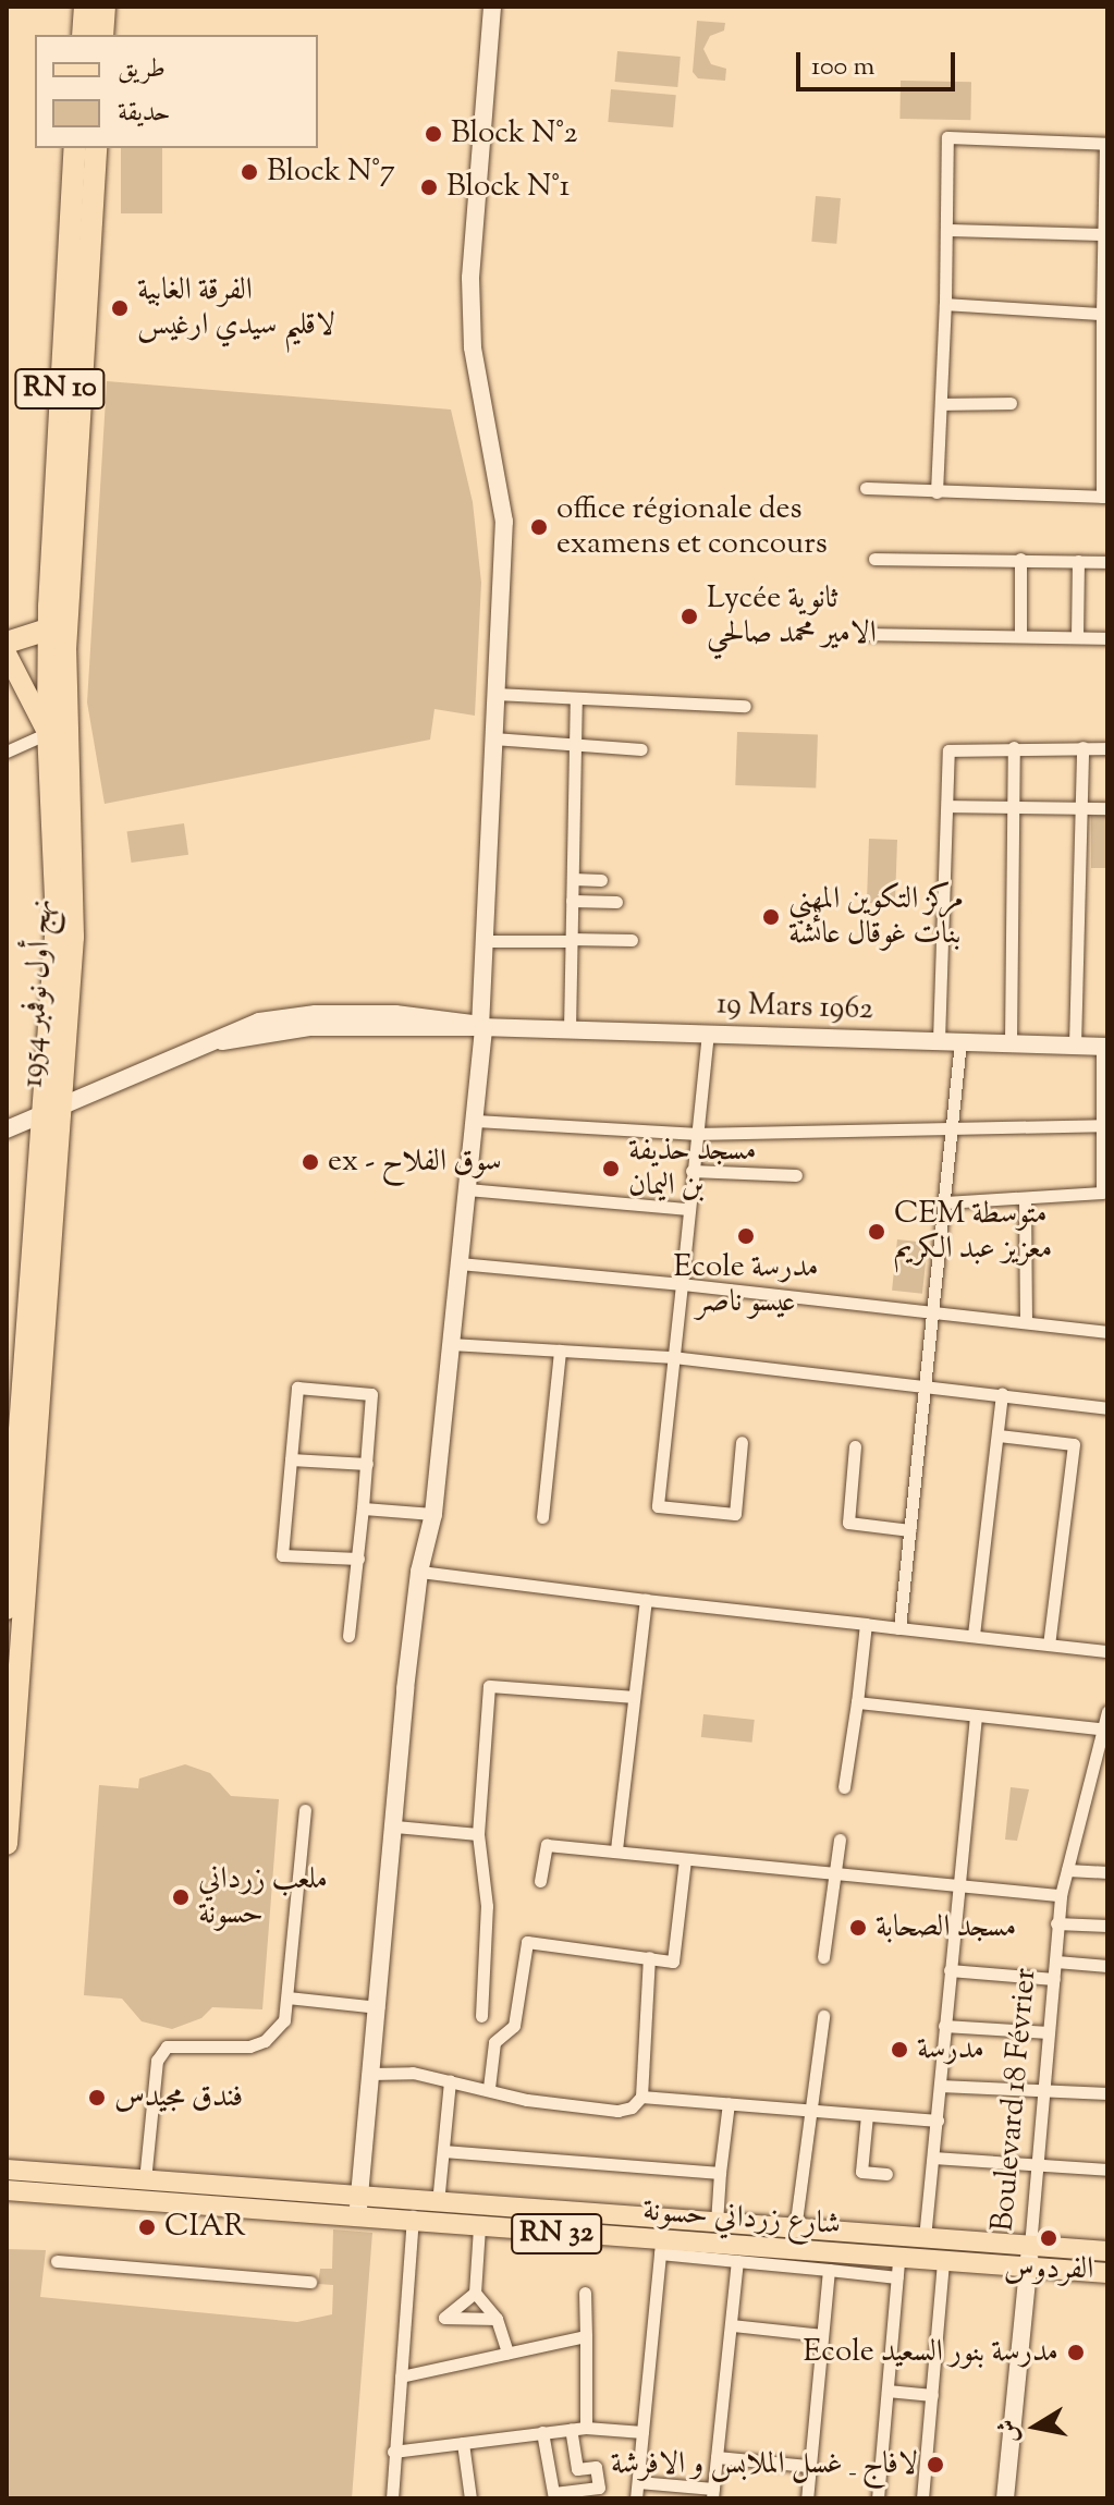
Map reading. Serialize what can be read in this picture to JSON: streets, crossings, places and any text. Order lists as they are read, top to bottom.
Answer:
{
  "streets": {
    "highway": ["RN 10", "نهج أول نوفمبر 1954"],
    "main road": ["شارع زرداني حسونة", "RN 32"],
    "street": ["19 Mars 1962", "Boulevard 18 Février"]
  },
  "crossings": [
    ["نهج أول نوفمبر 1954", "19 Mars 1962"],
    ["Boulevard 18 Février", "شارع زرداني حسونة"]
  ],
  "places": [
    "Block N°2",
    "Block N°7",
    "Block N°1",
    "الفرقة الغابية لاقليم سيدي ارغيس",
    "office régionale des examens et concours",
    "Lycée ثانوية الامير محمد صالحي",
    "مركز التكوين المهني بنات غوقال عائشة",
    "ex - سوق الفلاح",
    "مسجد حذيفة بن اليمان",
    "CEM متوسطة معزيز عبد الكريم",
    "Ecole مدرسة عيسو ناصر",
    "ملعب زرداني حسونة",
    "مسجد الصحابة",
    "مدرسة",
    "فندق مجيدس",
    "CIAR",
    "الفردوس",
    "Ecole مدرسة بنور السعيد",
    "لافاج _ غسل الملابس و الافرشة"
  ],
  "legend": ["طريق", "حديقة"],
  "scale_bar": "100 m",
  "north": "left"
}
